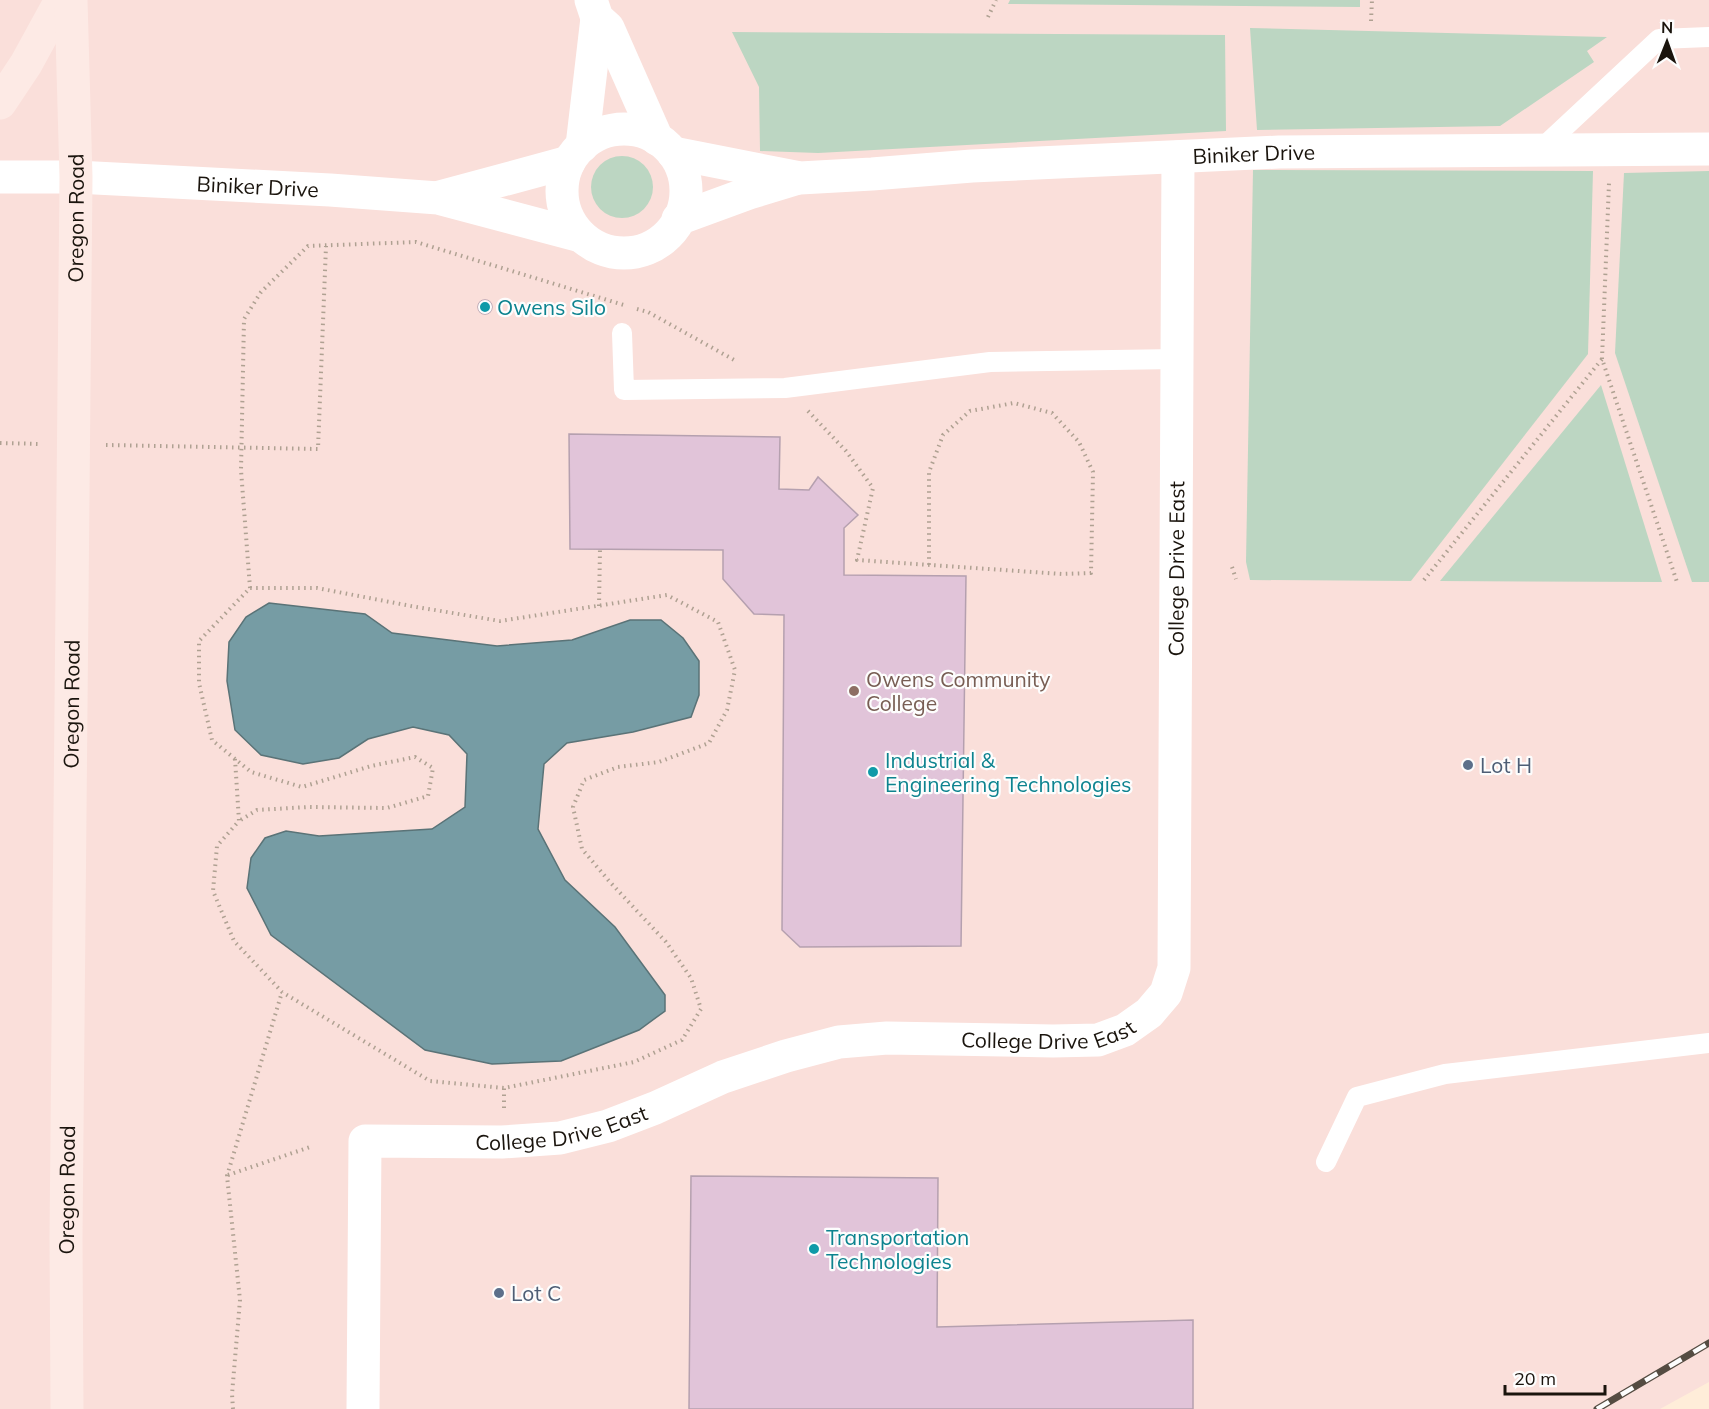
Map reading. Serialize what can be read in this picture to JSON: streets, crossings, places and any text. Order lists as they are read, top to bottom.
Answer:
{
  "streets": {
    "main road": ["Oregon Road"],
    "street": ["Biniker Drive", "College Drive East"]
  },
  "crossings": [
    ["Biniker Drive", "Oregon Road"],
    ["Biniker Drive", "College Drive East"]
  ],
  "places": [
    "Owens Silo",
    "Owens Community College",
    "Lot H",
    "Industrial & Engineering Technologies",
    "Transportation Technologies",
    "Lot C"
  ],
  "scale_bar": "20 m",
  "north": "top"
}
